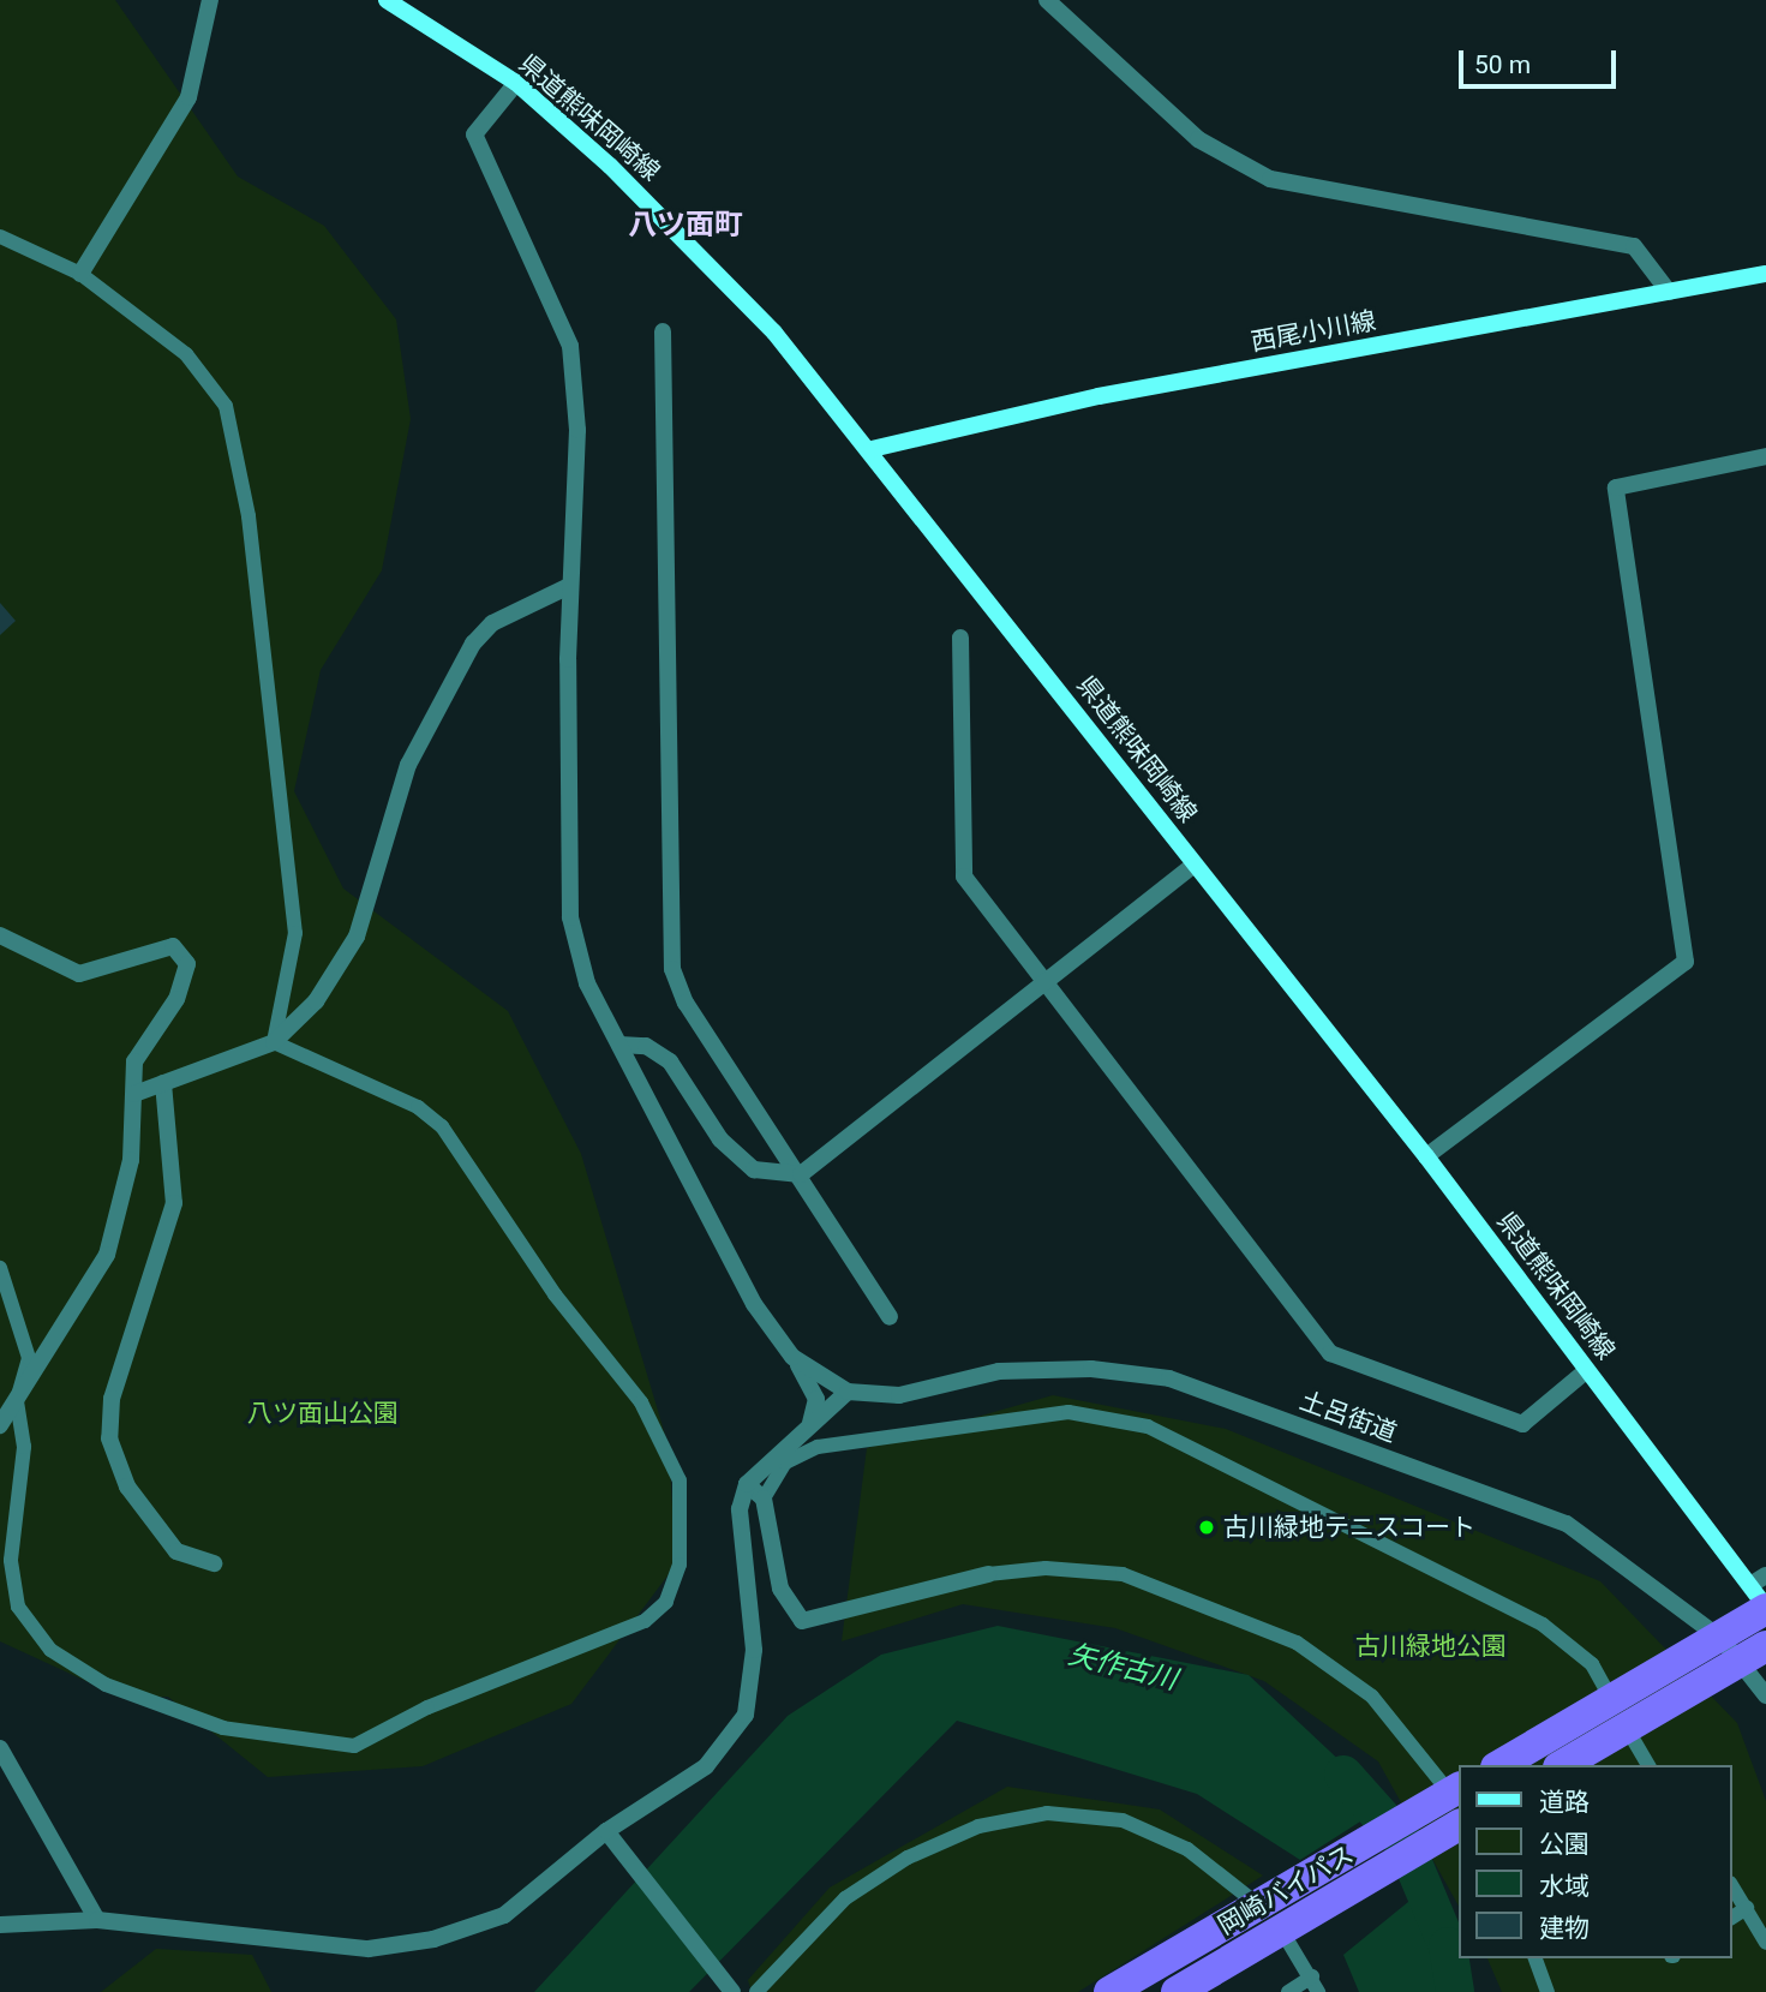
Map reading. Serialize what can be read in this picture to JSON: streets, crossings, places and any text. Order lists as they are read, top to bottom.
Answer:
{
  "streets": {
    "highway": ["岡崎バイパス"],
    "main road": ["県道熊味岡崎線", "西尾小川線"],
    "street": ["土呂街道"]
  },
  "crossings": [
    ["県道熊味岡崎線", "西尾小川線"]
  ],
  "districts": ["八ツ面町"],
  "water": ["矢作古川"],
  "parks": ["八ツ面山公園", "古川緑地公園"],
  "places": ["古川緑地テニスコート"],
  "legend": [
    "道路",
    "公園",
    "水域",
    "建物"
  ],
  "scale_bar": "50 m"
}
